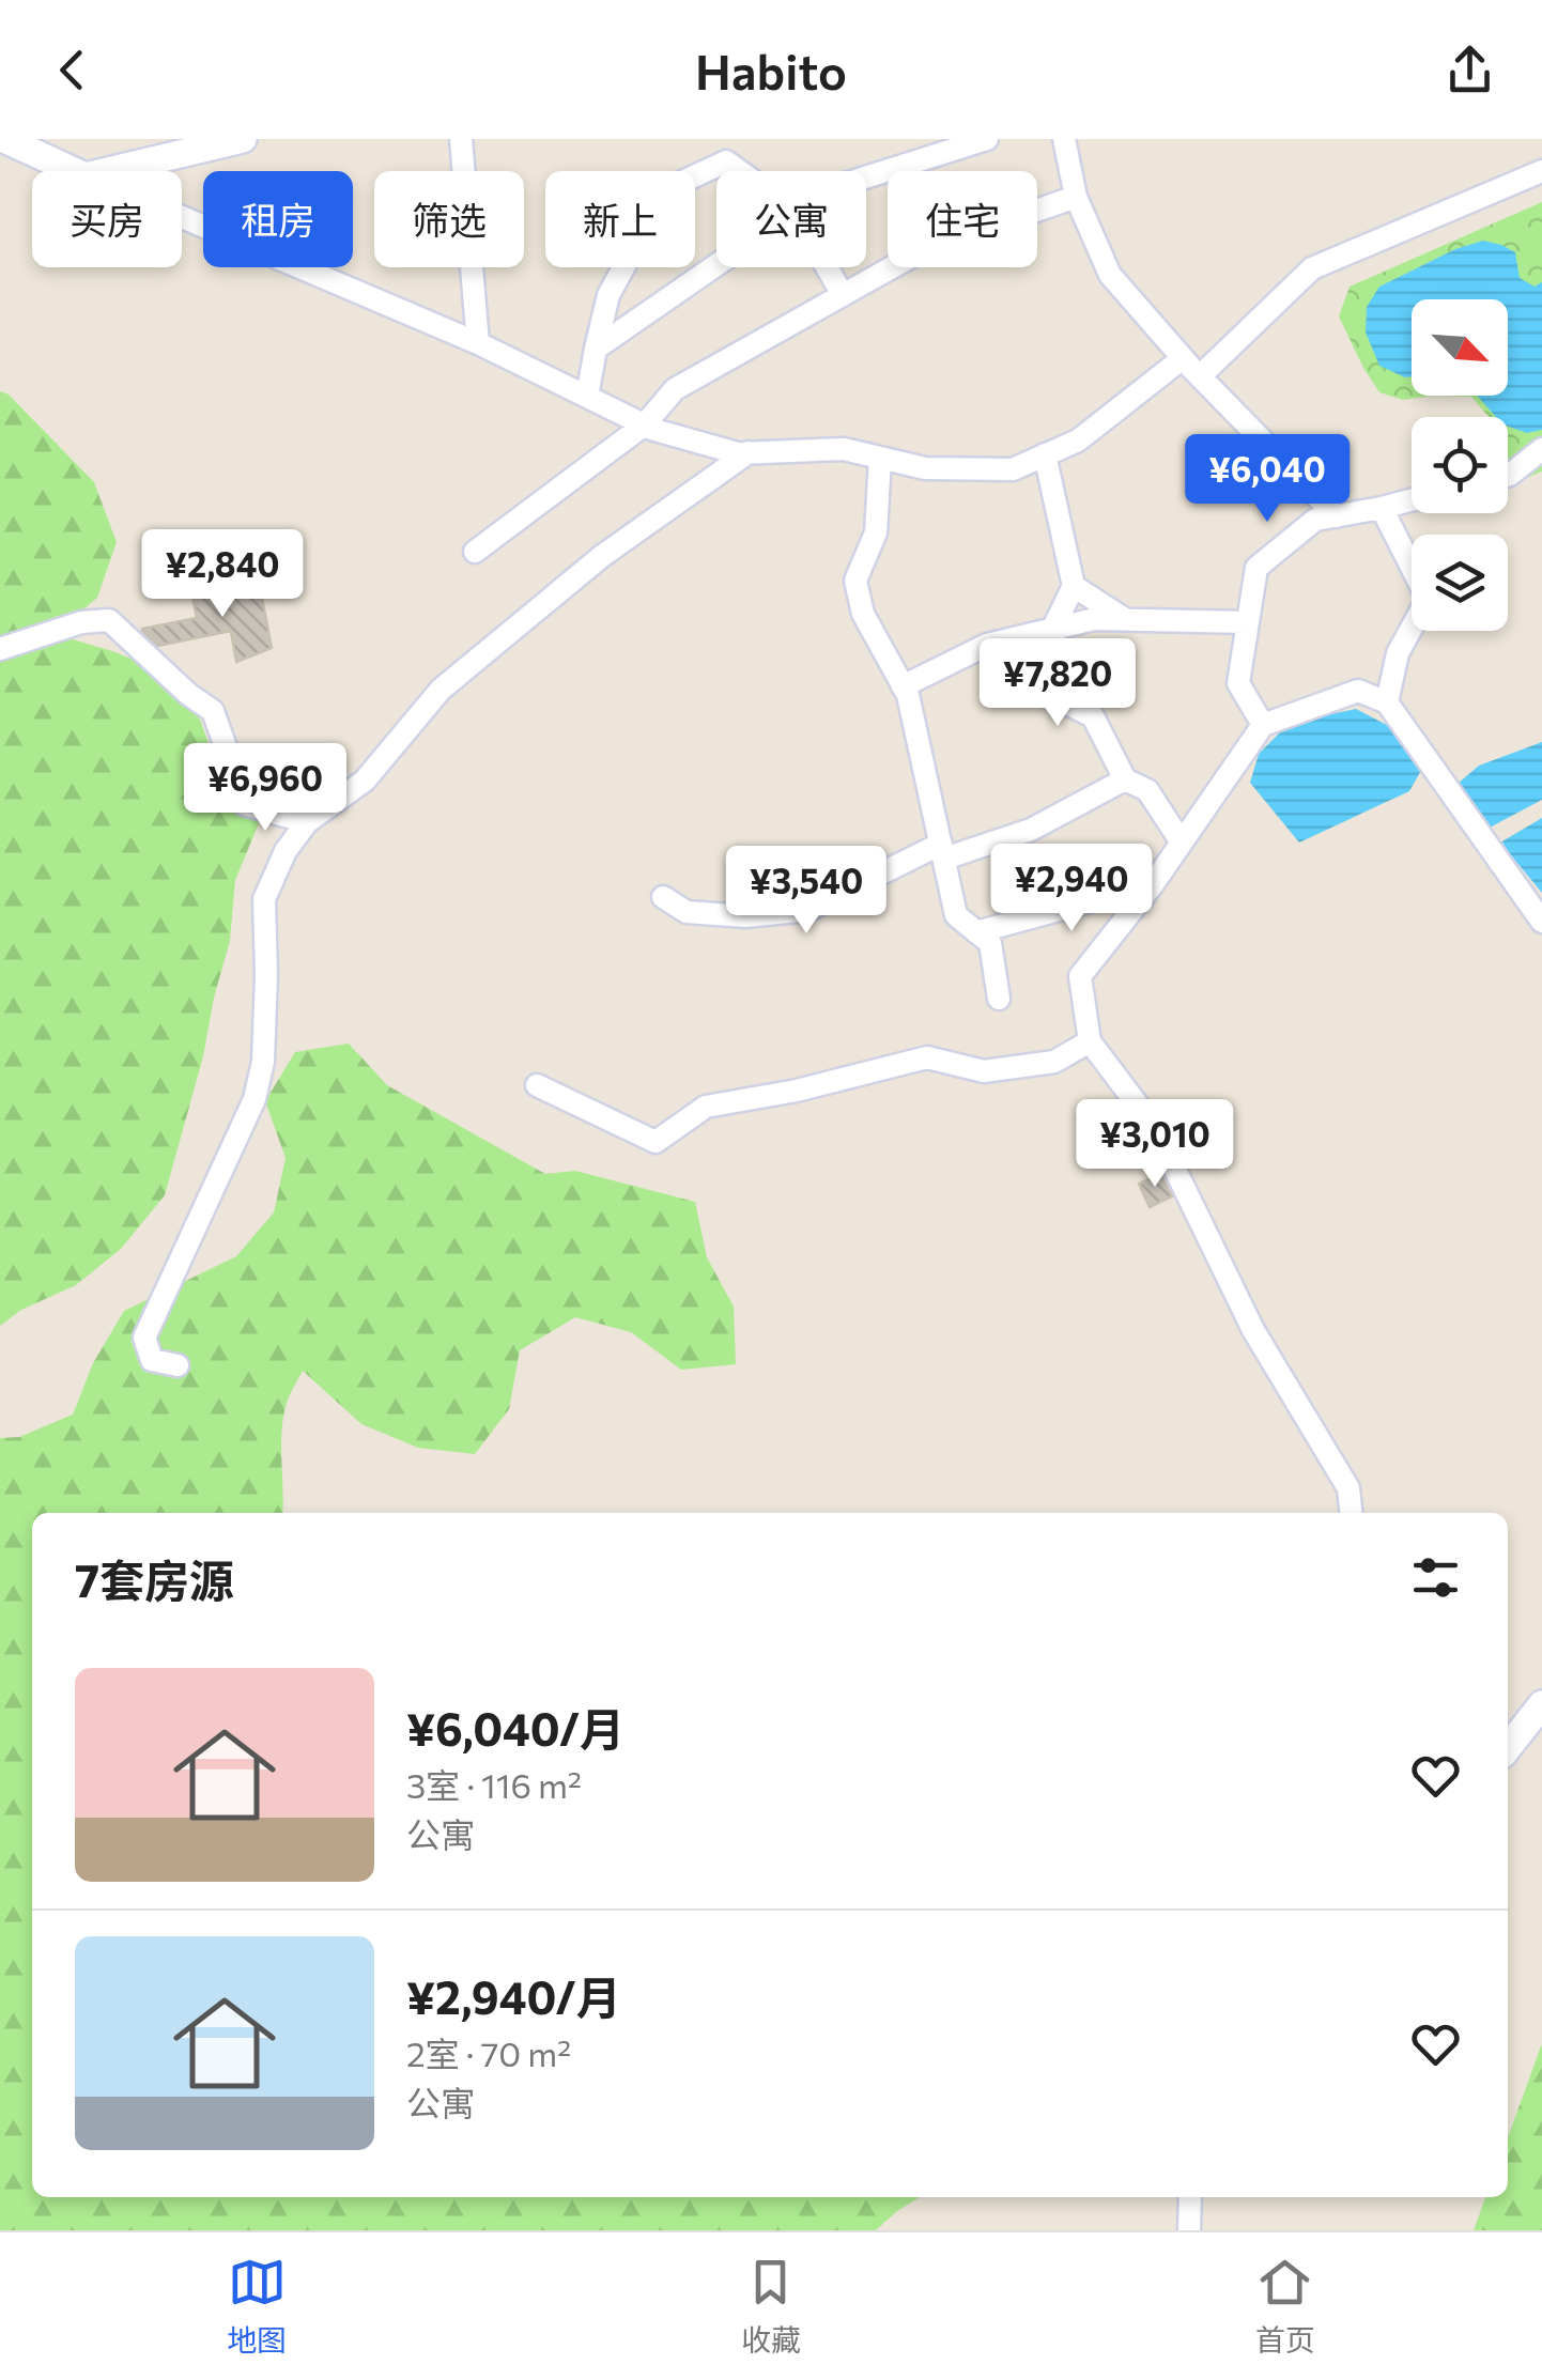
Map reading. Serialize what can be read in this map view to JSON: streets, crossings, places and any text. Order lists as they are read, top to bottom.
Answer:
{
  "north": "bottom right",
  "page": {
    "header": "Habito",
    "chip": [
      "买房",
      "租房",
      "筛选",
      "新上",
      "公寓",
      "住宅"
    ],
    "price": [
      "¥6,040",
      "¥2,840",
      "¥7,820",
      "¥6,960",
      "¥2,940",
      "¥3,540",
      "¥3,010"
    ],
    "heading": "7套房源",
    "list": [
      {
        "name": "¥6,040/月",
        "note": "3室 · 116 m² · 公寓"
      },
      {
        "name": "¥2,940/月",
        "note": "2室 · 70 m² · 公寓"
      }
    ],
    "tabs": ["地图", "收藏", "首页"]
  }
}
